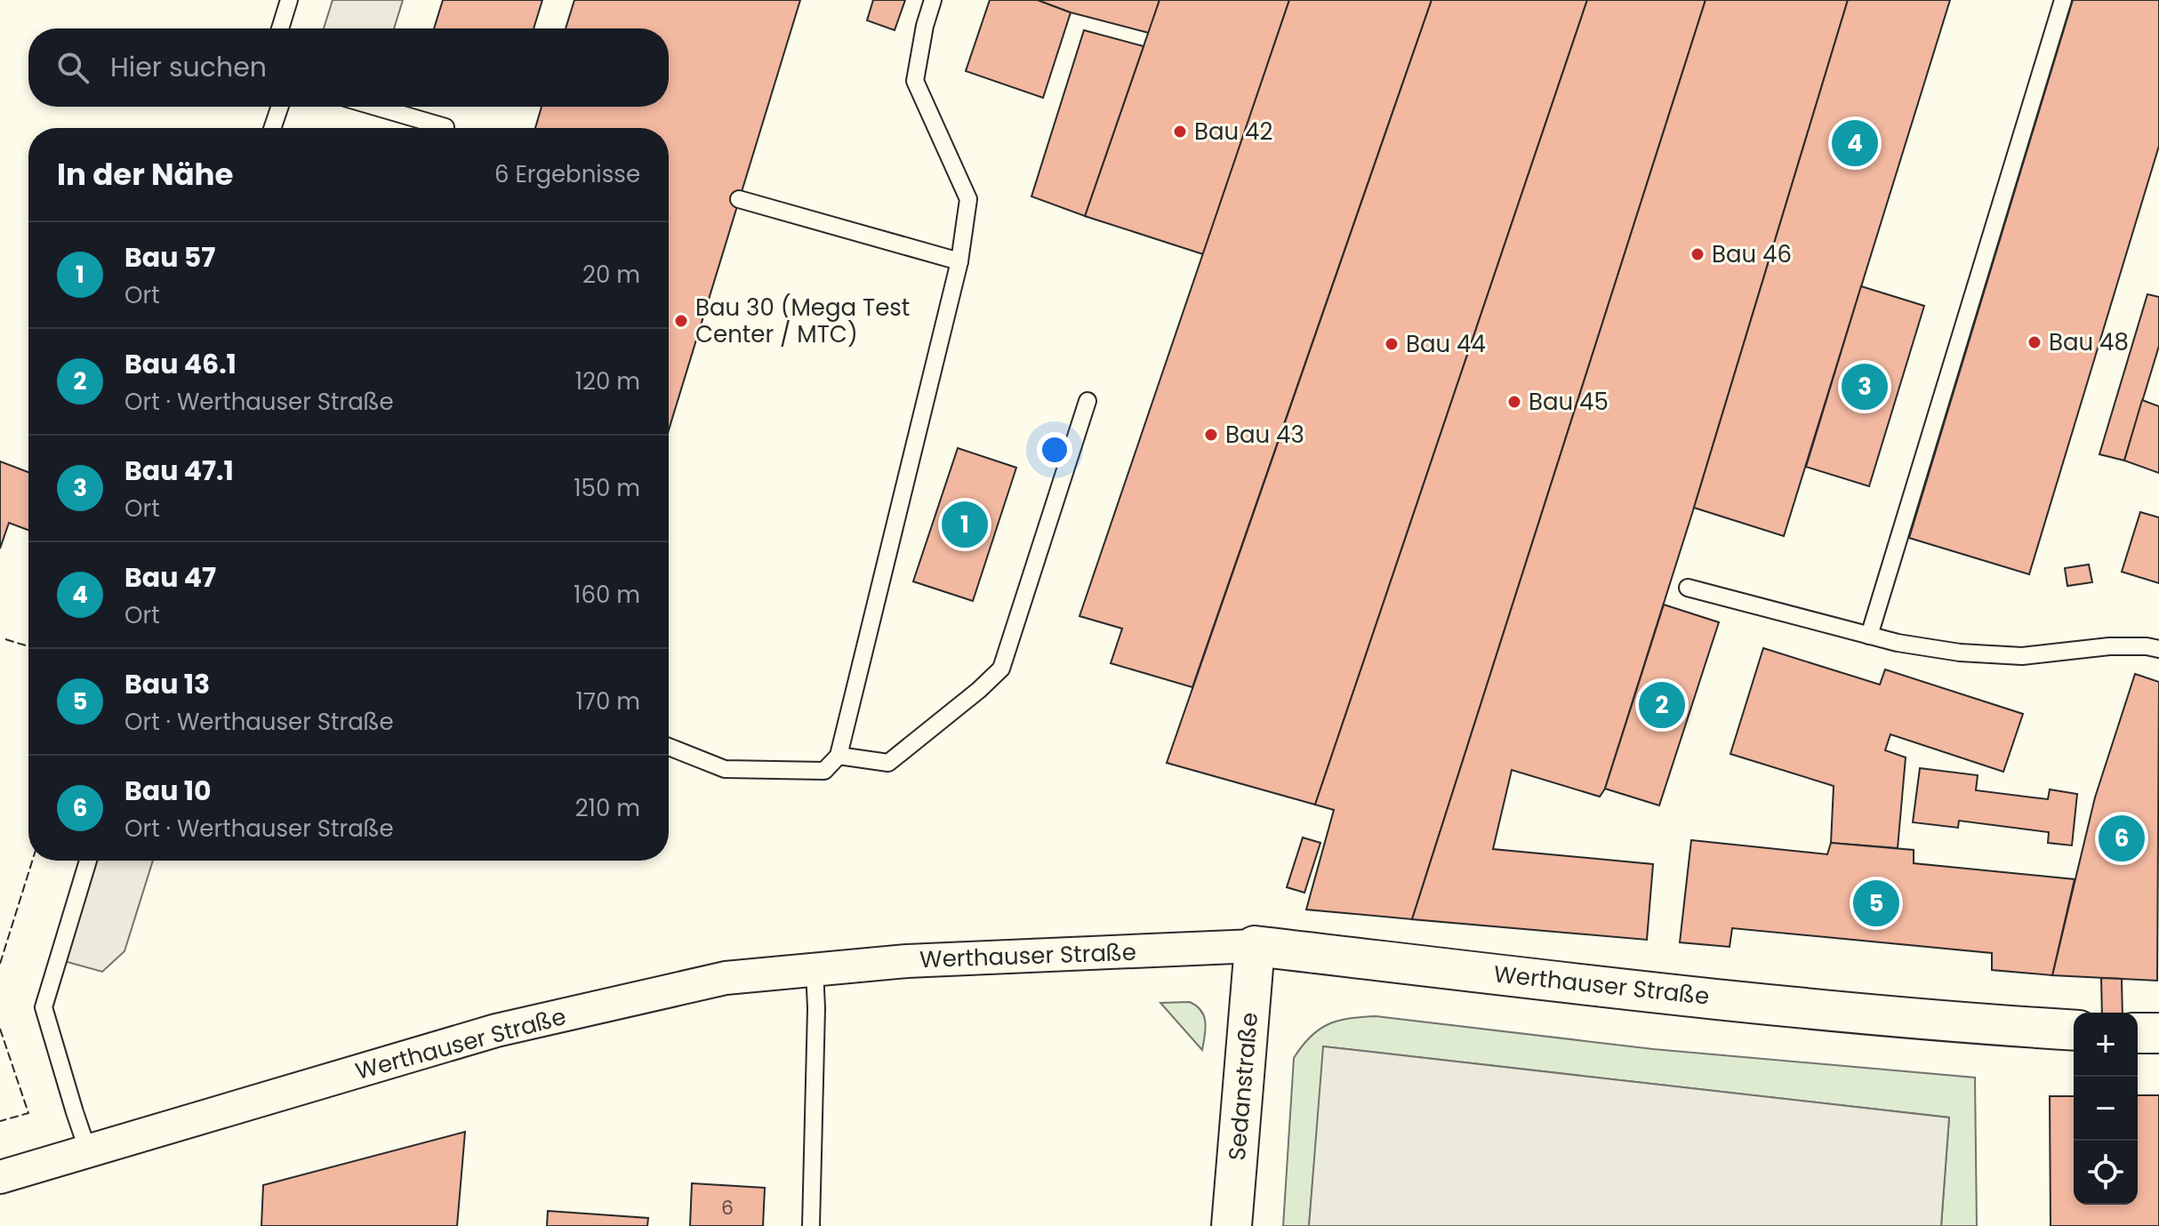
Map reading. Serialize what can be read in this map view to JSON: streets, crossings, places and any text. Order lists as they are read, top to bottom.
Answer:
{
  "streets": {
    "main road": ["Werthauser Straße", "Sedanstraße"]
  },
  "crossings": [
    ["Werthauser Straße", "Sedanstraße"]
  ],
  "places": [
    "Bau 42",
    "Bau 46",
    "Bau 30 (Mega Test Center / MTC)",
    "Bau 48",
    "Bau 44",
    "Bau 45",
    "Bau 43"
  ],
  "house_numbers": ["6"],
  "page": {
    "search": "Hier suchen",
    "pins": [
      "4",
      "3",
      "1",
      "2",
      "6",
      "5"
    ],
    "heading": ["In der Nähe", "6 Ergebnisse"],
    "list": [
      {
        "mark": "1",
        "name": "Bau 57",
        "note": "Ort",
        "value": "20 m"
      },
      {
        "mark": "2",
        "name": "Bau 46.1",
        "note": "Ort · Werthauser Straße",
        "value": "120 m"
      },
      {
        "mark": "3",
        "name": "Bau 47.1",
        "note": "Ort",
        "value": "150 m"
      },
      {
        "mark": "4",
        "name": "Bau 47",
        "note": "Ort",
        "value": "160 m"
      },
      {
        "mark": "5",
        "name": "Bau 13",
        "note": "Ort · Werthauser Straße",
        "value": "170 m"
      },
      {
        "mark": "6",
        "name": "Bau 10",
        "note": "Ort · Werthauser Straße",
        "value": "210 m"
      }
    ],
    "map_buttons": ["+", "−"]
  }
}
